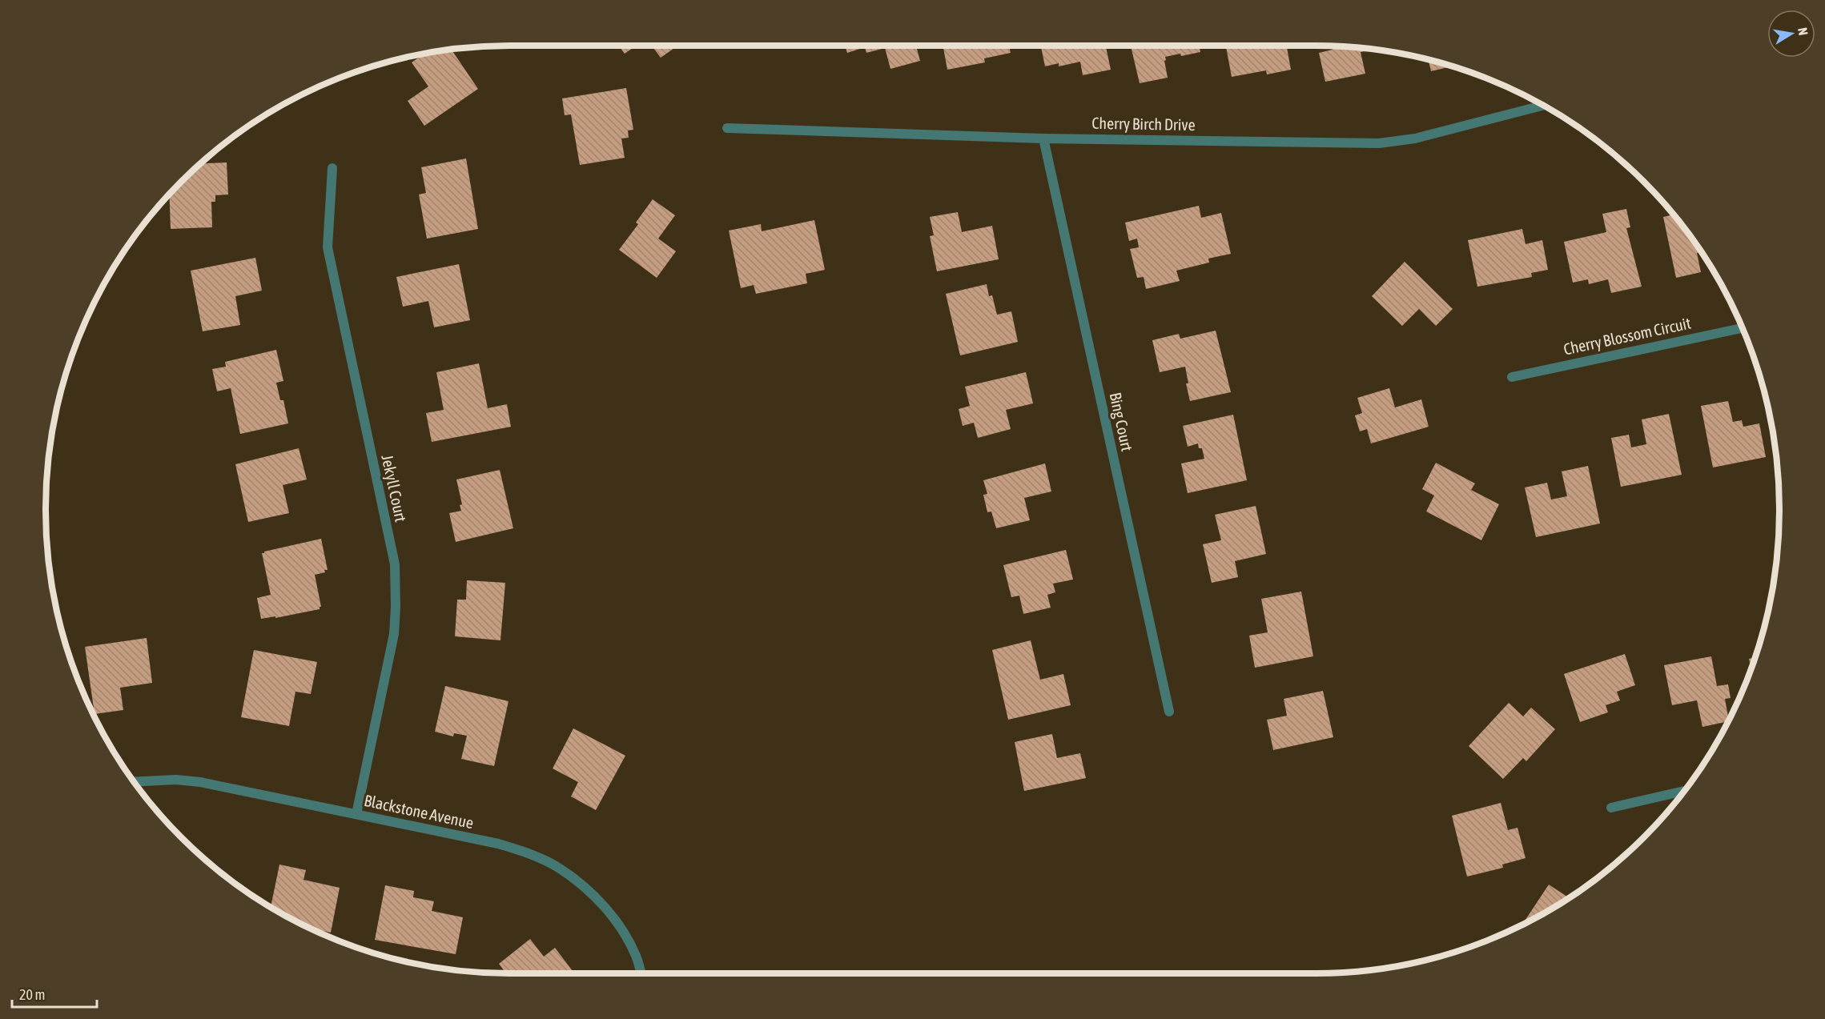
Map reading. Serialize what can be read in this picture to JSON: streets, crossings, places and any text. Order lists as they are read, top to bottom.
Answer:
{
  "streets": {
    "street": [
      "Cherry Birch Drive",
      "Cherry Blossom Circuit",
      "Bing Court",
      "Jekyll Court",
      "Blackstone Avenue"
    ]
  },
  "crossings": [
    ["Cherry Birch Drive", "Bing Court"],
    ["Jekyll Court", "Blackstone Avenue"]
  ],
  "scale_bar": "20 m",
  "north": "right"
}
